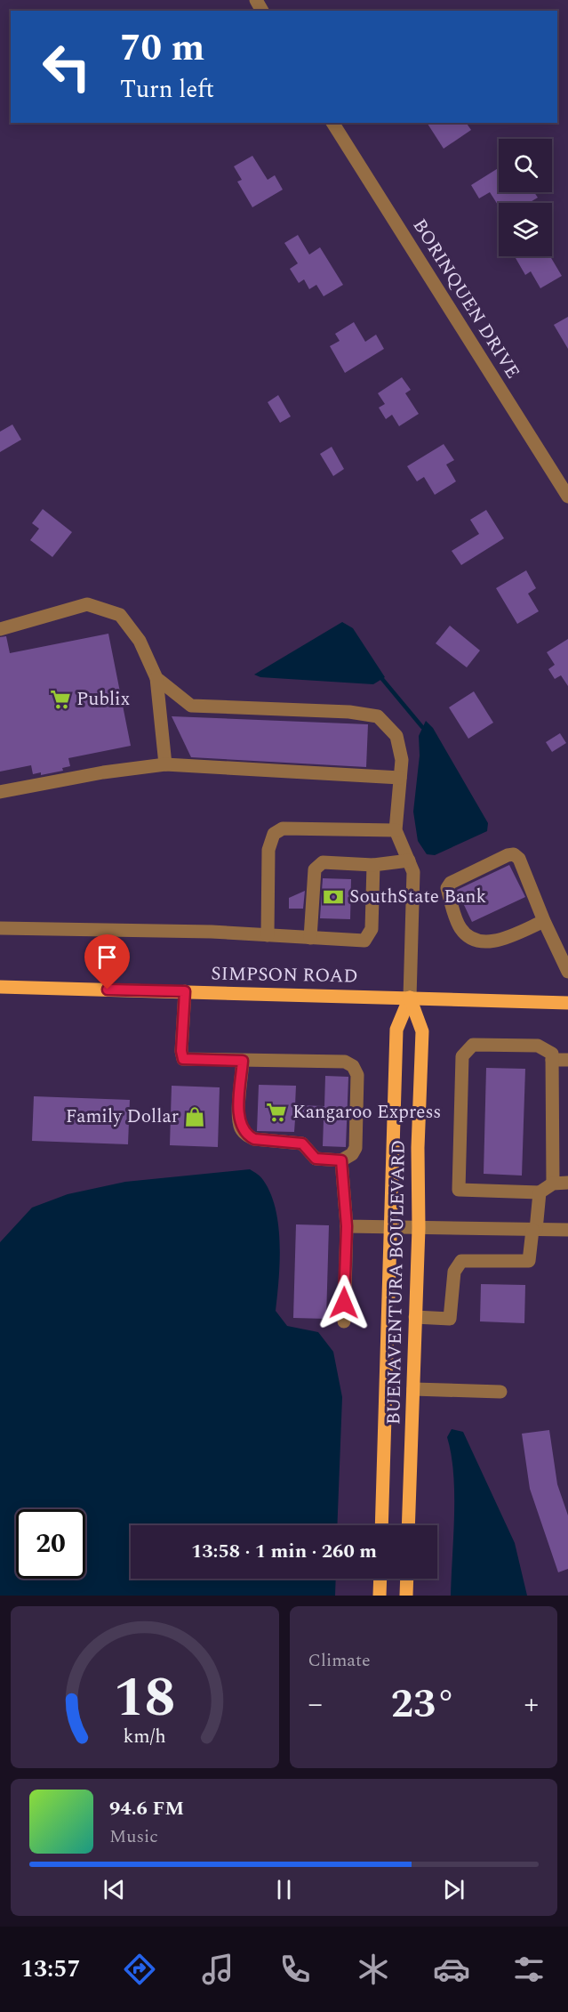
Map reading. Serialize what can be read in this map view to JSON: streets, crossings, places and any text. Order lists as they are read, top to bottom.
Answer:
{
  "streets": {
    "main road": ["SIMPSON ROAD", "BUENAVENTURA BOULEVARD"],
    "street": ["BORINQUEN DRIVE"]
  },
  "crossings": [
    ["SIMPSON ROAD", "BUENAVENTURA BOULEVARD"]
  ],
  "places": {
    "supermarket": ["Publix", "Kangaroo Express"],
    "bank": ["SouthState Bank"],
    "shop": ["Family Dollar"]
  },
  "page": {
    "turn": ["70 m", "Turn left"],
    "limit": "20",
    "trip": "13:58 · 1 min · 260 m",
    "tile": "Climate",
    "heat": ["−", "23°", "+"],
    "song": ["94.6 FM", "Music"],
    "tabs": "13:57",
    "gauge": ["18", "km/h"]
  }
}
